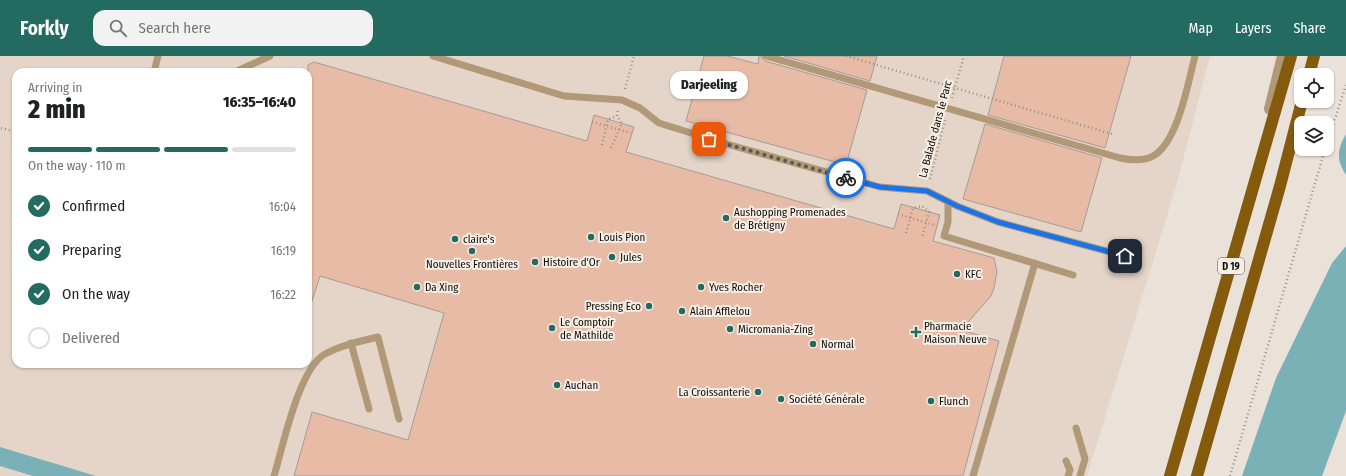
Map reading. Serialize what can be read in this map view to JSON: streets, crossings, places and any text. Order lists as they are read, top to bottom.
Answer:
{
  "streets": {
    "main road": ["D 19"],
    "path": ["La Balade dans le Parc"]
  },
  "places": {
    "other": [
      "Darjeeling",
      "Aushopping Promenades de Brétigny",
      "Louis Pion",
      "claire's",
      "Nouvelles Frontières",
      "Jules",
      "Histoire d'Or",
      "KFC",
      "Da Xing",
      "Yves Rocher",
      "Pressing Eco",
      "Alain Afflelou",
      "Le Comptoir de Mathilde",
      "Micromania-Zing",
      "Normal",
      "Auchan",
      "La Croissanterie",
      "Société Générale",
      "Flunch"
    ],
    "health": ["Pharmacie Maison Neuve"]
  },
  "page": {
    "header": "Forkly",
    "search": "Search here",
    "nav": ["Map", "Layers", "Share"],
    "heading": ["2 min", "Arriving in", "16:35–16:40"],
    "bubble": "Darjeeling",
    "bar": "On the way · 110 m",
    "list": [
      ["Confirmed", "16:04"],
      ["Preparing", "16:19"],
      ["On the way", "16:22"],
      "Delivered"
    ]
  }
}
